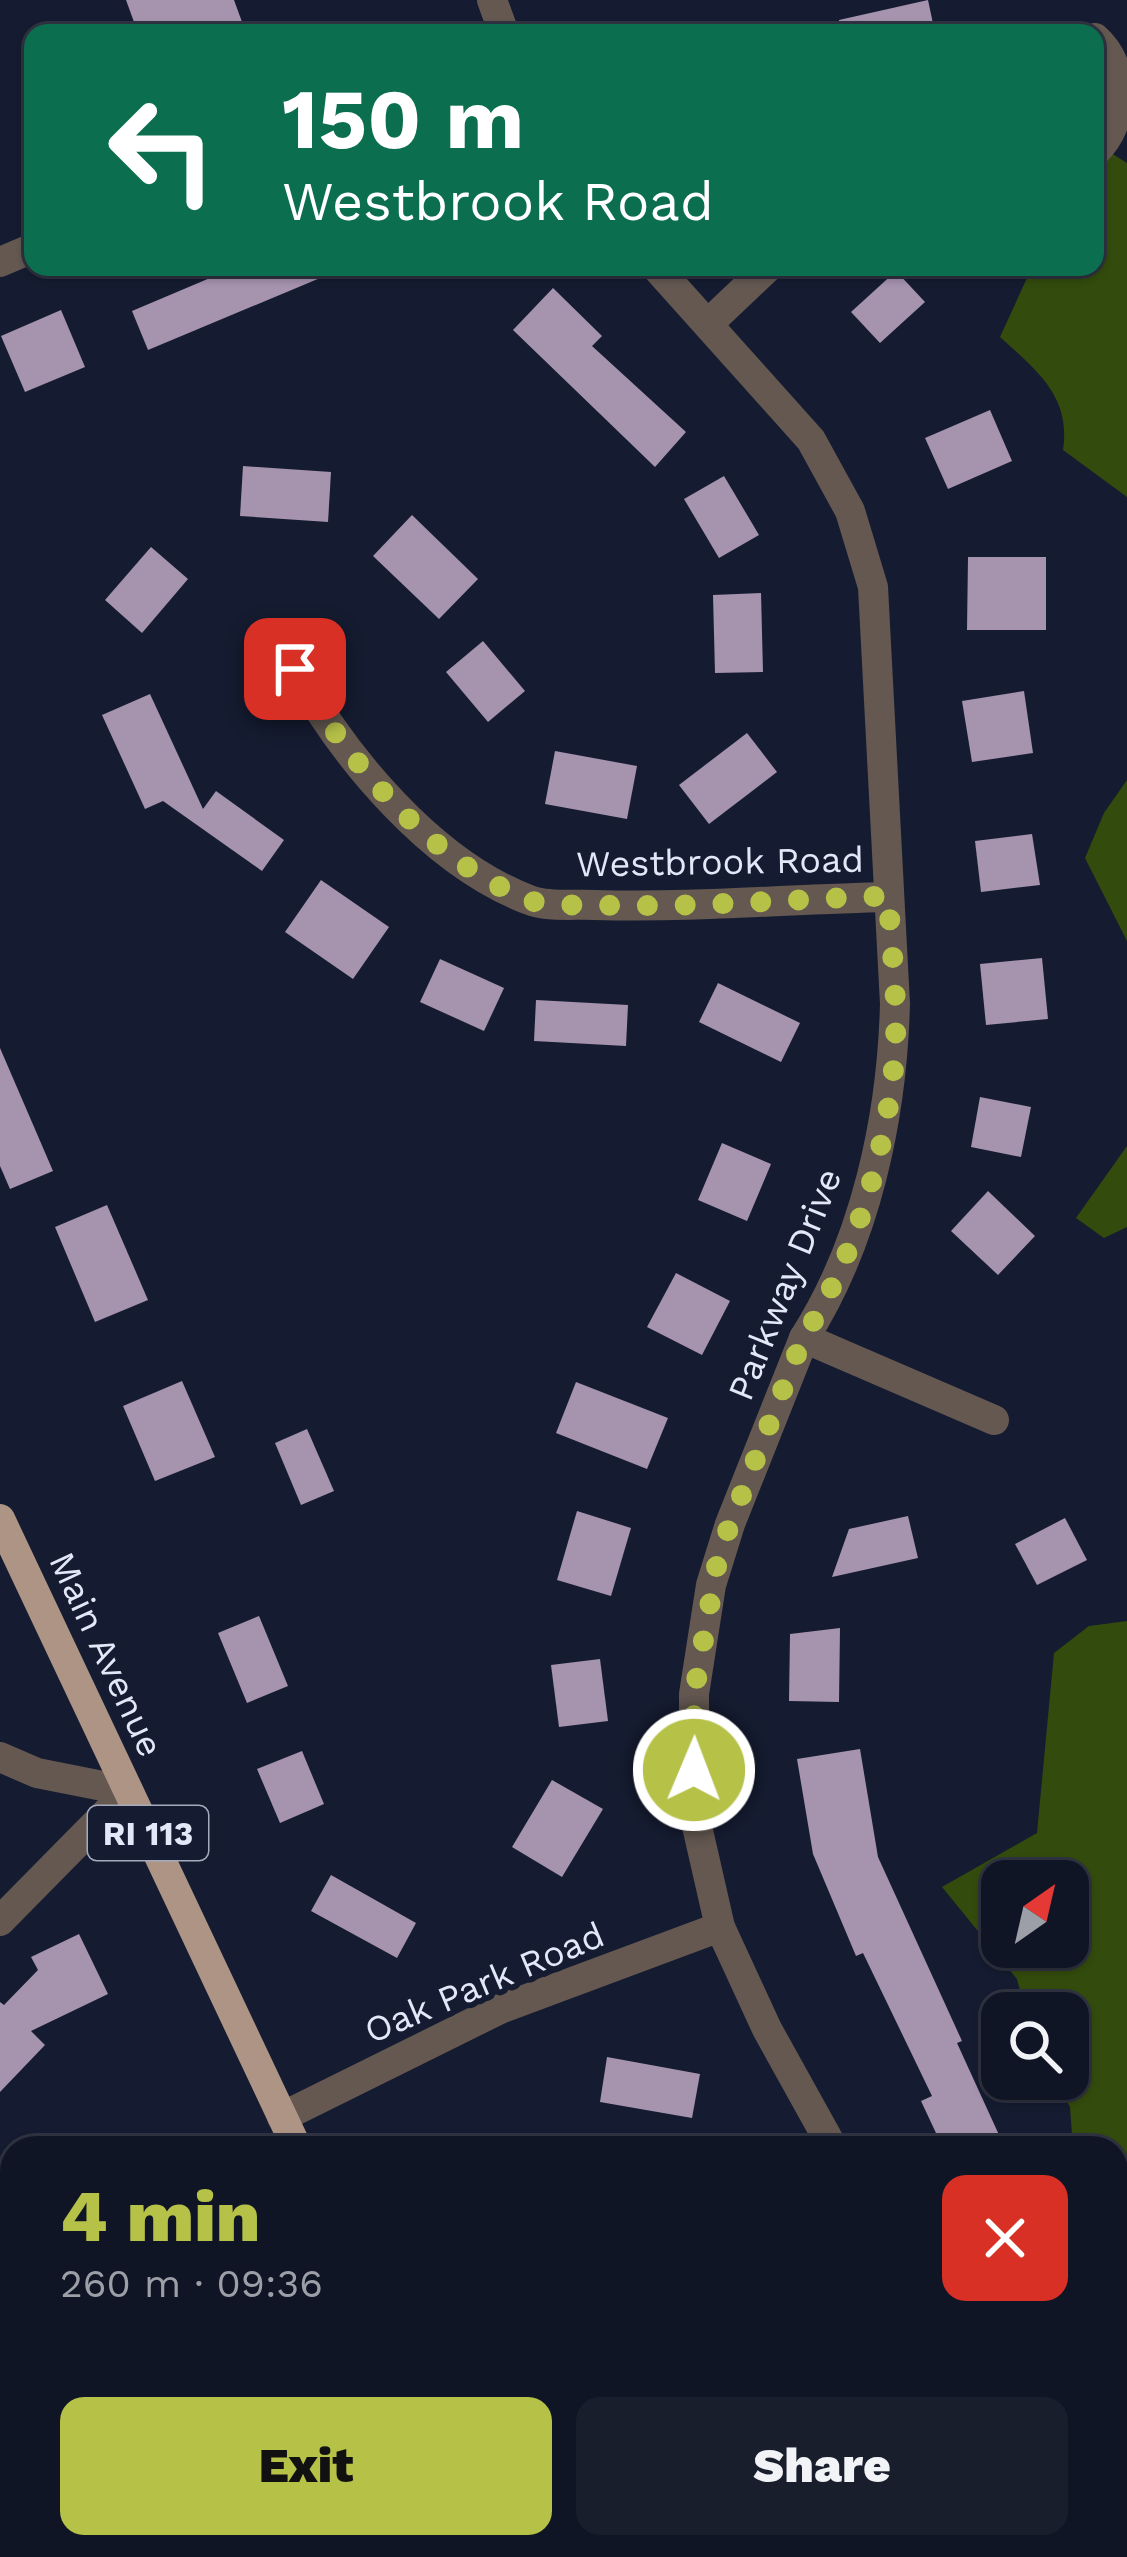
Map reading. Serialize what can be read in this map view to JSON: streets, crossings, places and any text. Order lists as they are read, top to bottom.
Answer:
{
  "streets": {
    "main road": ["Main Avenue", "RI 113"],
    "street": ["Westbrook Road", "Parkway Drive", "Oak Park Road"]
  },
  "crossings": [
    ["Westbrook Road", "Parkway Drive"],
    ["Parkway Drive", "Oak Park Road"],
    ["Main Avenue", "Oak Park Road"]
  ],
  "north": "top right",
  "page": {
    "turn": ["150 m", "Westbrook Road"],
    "heading": ["4 min", "260 m · 09:36"],
    "buttons": ["Exit", "Share"]
  }
}
